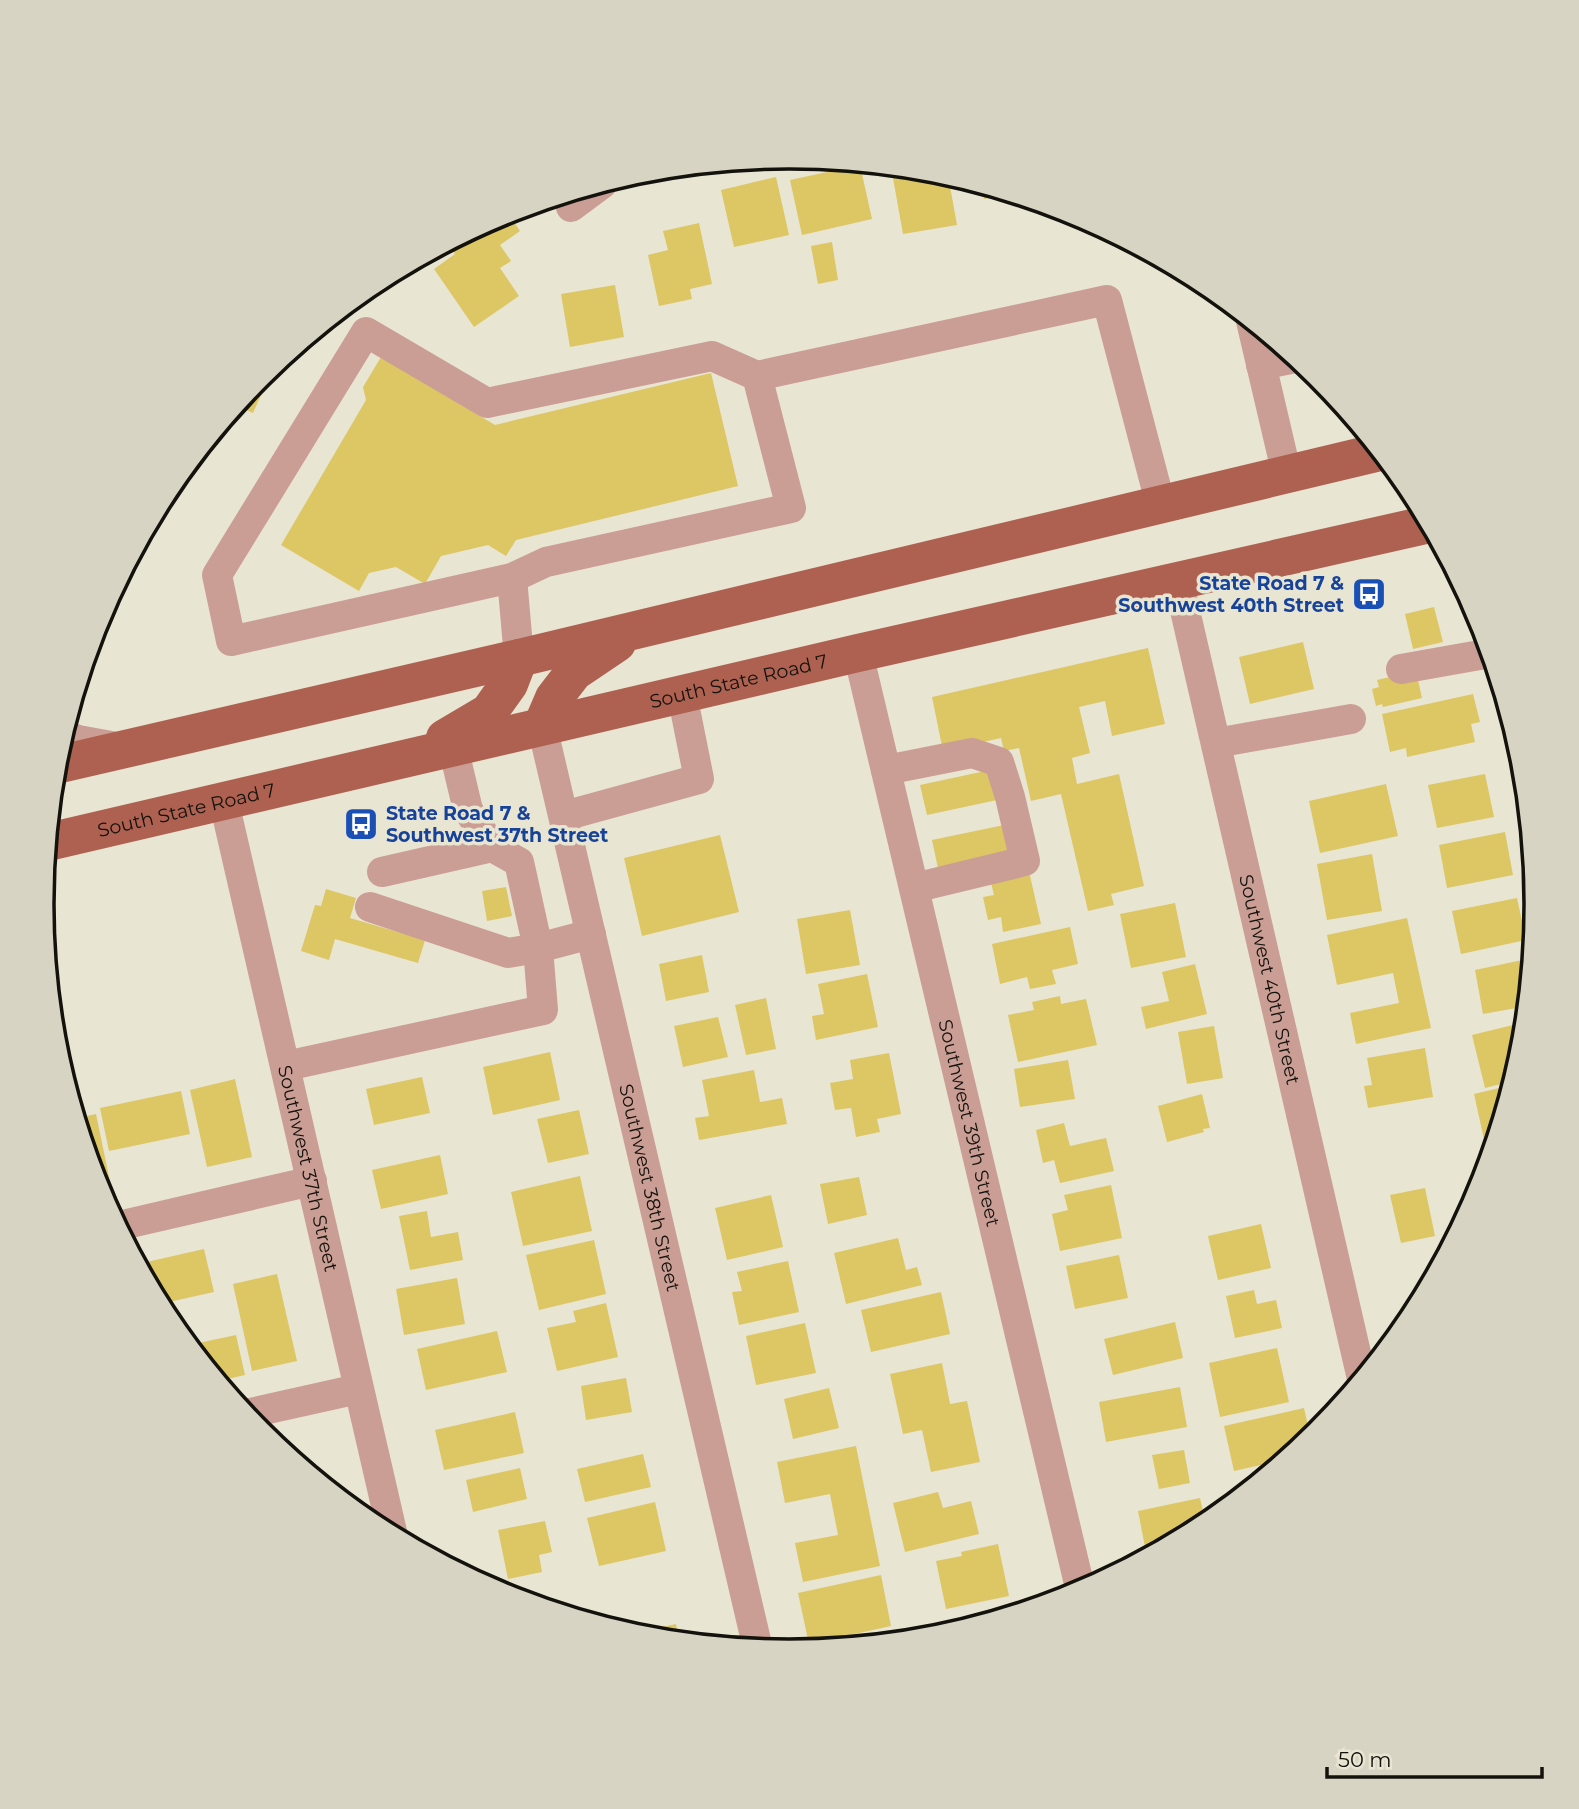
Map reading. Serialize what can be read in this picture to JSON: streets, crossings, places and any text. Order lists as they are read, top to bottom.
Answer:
{
  "streets": {
    "main road": ["South State Road 7"],
    "street": [
      "Southwest 40th Street",
      "Southwest 39th Street",
      "Southwest 37th Street",
      "Southwest 38th Street"
    ]
  },
  "crossings": [
    ["South State Road 7", "Southwest 40th Street"],
    ["South State Road 7", "Southwest 39th Street"],
    ["South State Road 7", "Southwest 37th Street"],
    ["South State Road 7", "Southwest 38th Street"]
  ],
  "places": {
    "bus stop": ["State Road 7 & Southwest 40th Street", "State Road 7 & Southwest 37th Street"]
  },
  "scale_bar": "50 m"
}
